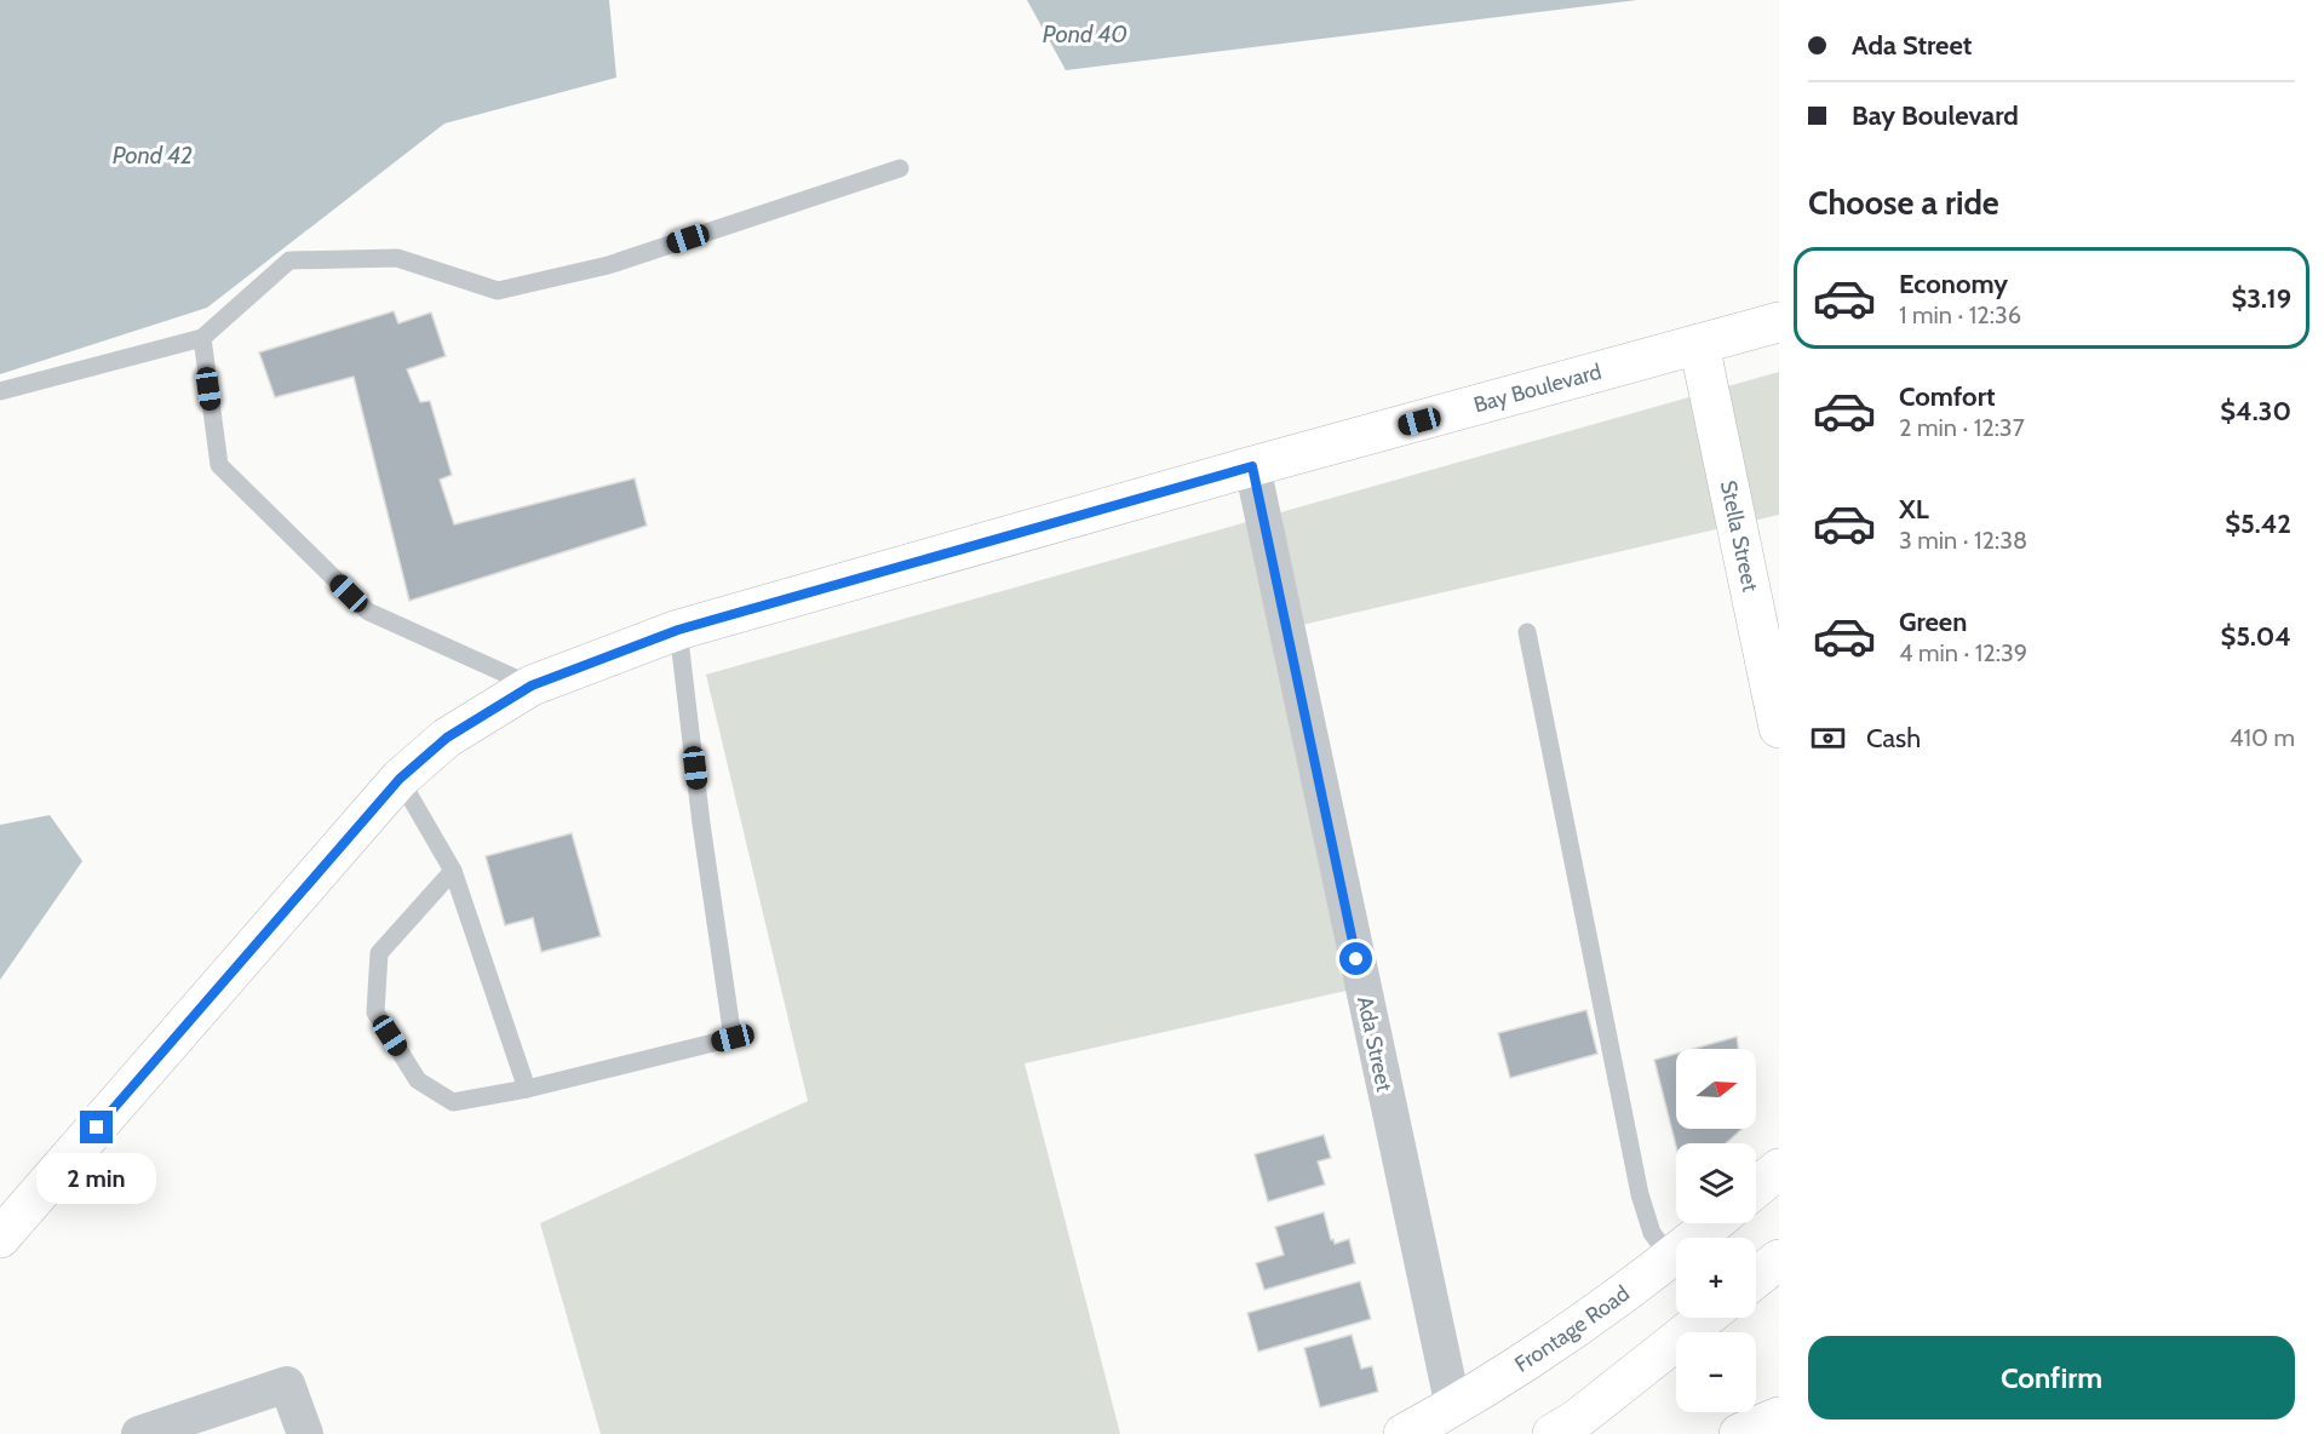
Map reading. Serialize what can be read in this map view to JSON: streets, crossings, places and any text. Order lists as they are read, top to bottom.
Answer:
{
  "streets": {
    "main road": ["Bay Boulevard", "Stella Street", "Frontage Road"],
    "street": ["Ada Street"]
  },
  "crossings": [
    ["Bay Boulevard", "Stella Street"],
    ["Bay Boulevard", "Ada Street"],
    ["Ada Street", "Frontage Road"]
  ],
  "water": ["Pond 40", "Pond 42"],
  "north": "right",
  "page": {
    "banner": ["Ada Street", "Bay Boulevard"],
    "heading": "Choose a ride",
    "list": [
      {
        "name": "Economy",
        "note": "1 min · 12:36",
        "value": "$3.19"
      },
      {
        "name": "Comfort",
        "note": "2 min · 12:37",
        "value": "$4.30"
      },
      {
        "name": "XL",
        "note": "3 min · 12:38",
        "value": "$5.42"
      },
      {
        "name": "Green",
        "note": "4 min · 12:39",
        "value": "$5.04"
      }
    ],
    "pay": ["Cash", "410 m"],
    "map_buttons": ["+", "−"],
    "bubble": "2 min",
    "buttons": "Confirm"
  }
}
